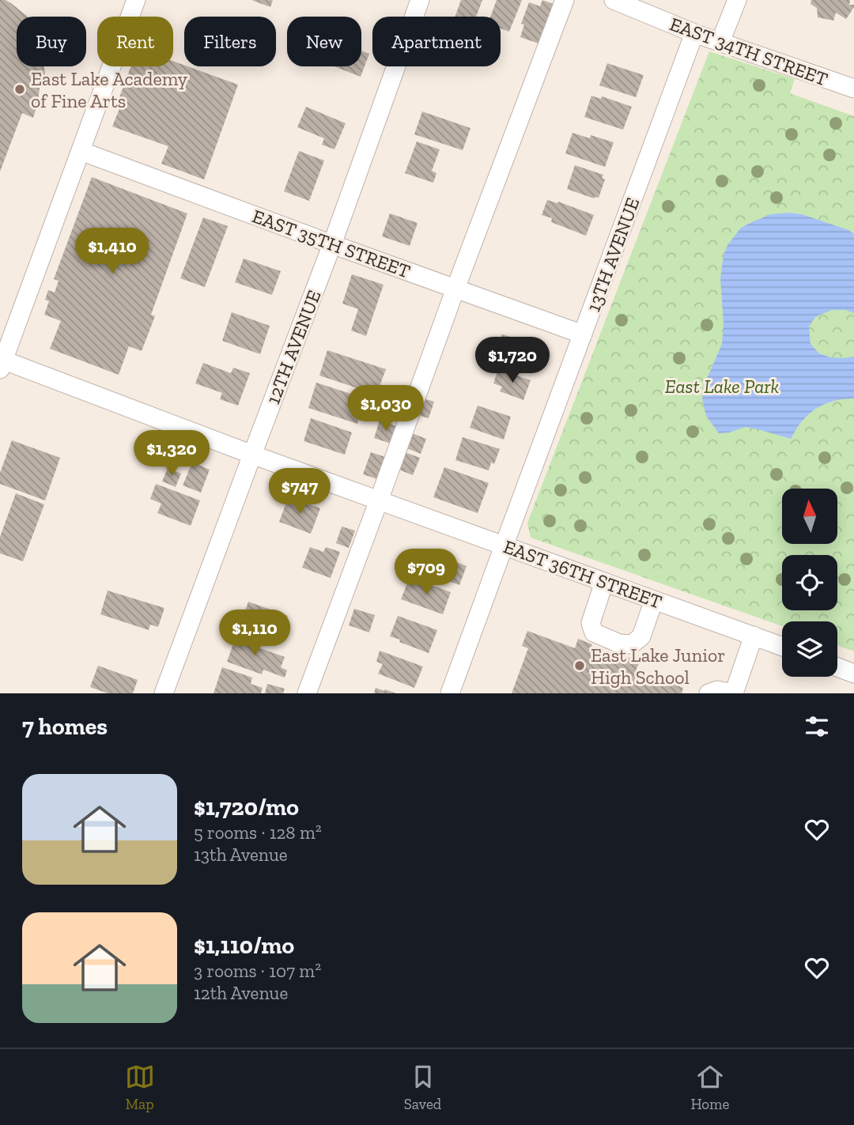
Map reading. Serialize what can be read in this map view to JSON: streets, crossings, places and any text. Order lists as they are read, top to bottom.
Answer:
{
  "streets": {
    "street": [
      "EAST 34TH STREET",
      "EAST 35TH STREET",
      "13TH AVENUE",
      "12TH AVENUE",
      "EAST 36TH STREET"
    ]
  },
  "crossings": [
    ["EAST 34TH STREET", "13TH AVENUE"],
    ["EAST 35TH STREET", "13TH AVENUE"],
    ["EAST 35TH STREET", "12TH AVENUE"],
    ["13TH AVENUE", "EAST 36TH STREET"],
    ["12TH AVENUE", "EAST 36TH STREET"]
  ],
  "parks": ["East Lake Park"],
  "places": ["East Lake Academy of Fine Arts", "East Lake Junior High School"],
  "north": "top",
  "page": {
    "chip": [
      "Buy",
      "Rent",
      "Filters",
      "New",
      "Apartment"
    ],
    "price": [
      "$1,410",
      "$1,720",
      "$1,030",
      "$1,320",
      "$747",
      "$709",
      "$1,110"
    ],
    "heading": "7 homes",
    "list": [
      {
        "name": "$1,720/mo",
        "note": "5 rooms · 128 m² · 13th Avenue"
      },
      {
        "name": "$1,110/mo",
        "note": "3 rooms · 107 m² · 12th Avenue"
      }
    ],
    "tabs": ["Map", "Saved", "Home"]
  }
}
